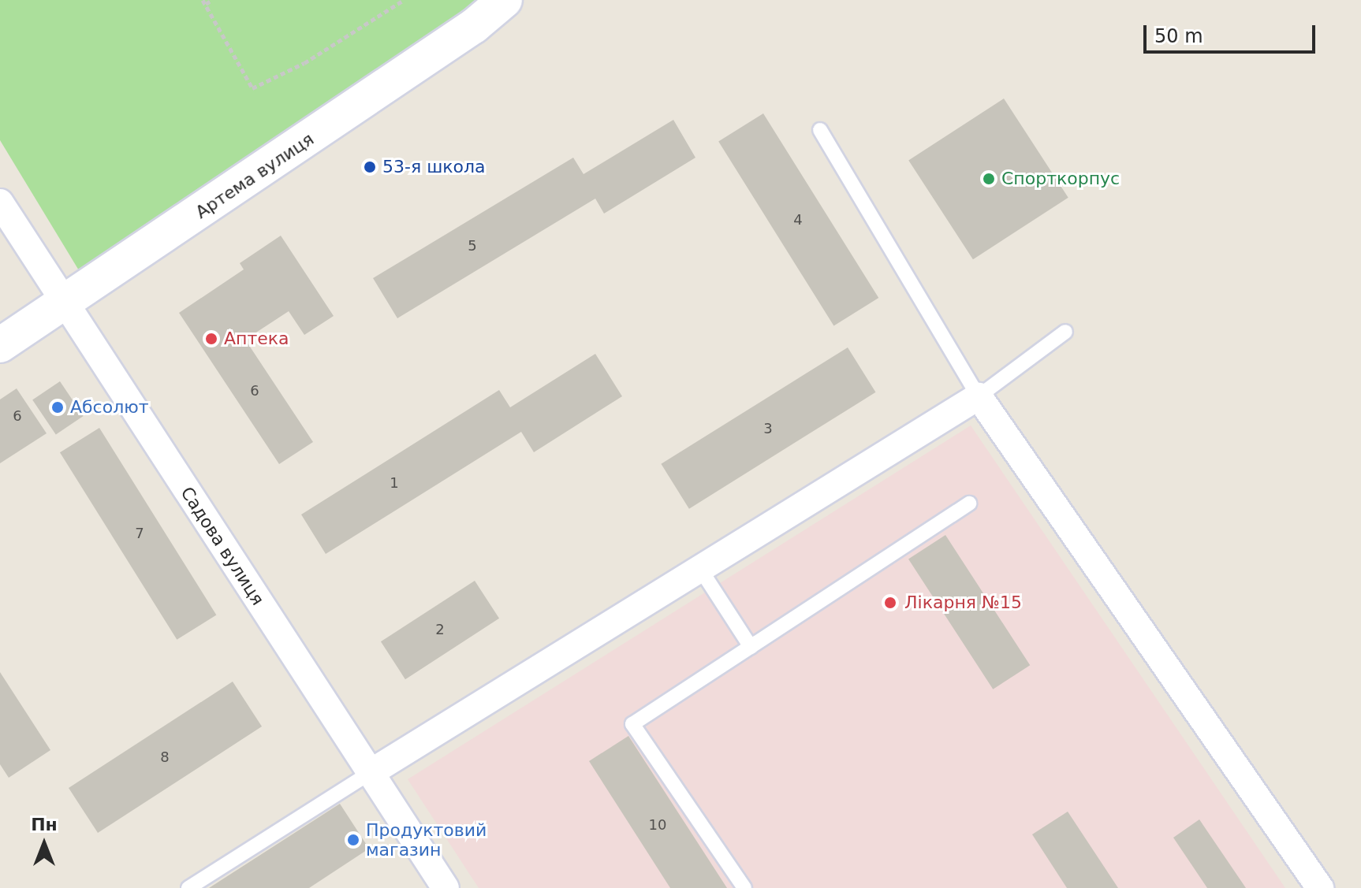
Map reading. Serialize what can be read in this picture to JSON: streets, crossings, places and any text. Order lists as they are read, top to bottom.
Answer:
{
  "streets": {
    "street": ["Артема вулиця", "Садова вулиця"]
  },
  "crossings": [
    ["Артема вулиця", "Садова вулиця"]
  ],
  "places": [
    "53-я школа",
    "Спорткорпус",
    "Аптека",
    "Абсолют",
    "Лікарня №15",
    "Продуктовий магазин"
  ],
  "house_numbers": [
    "4",
    "5",
    "6",
    "6",
    "3",
    "1",
    "7",
    "2",
    "8",
    "10"
  ],
  "scale_bar": "50 m",
  "north": "top"
}
